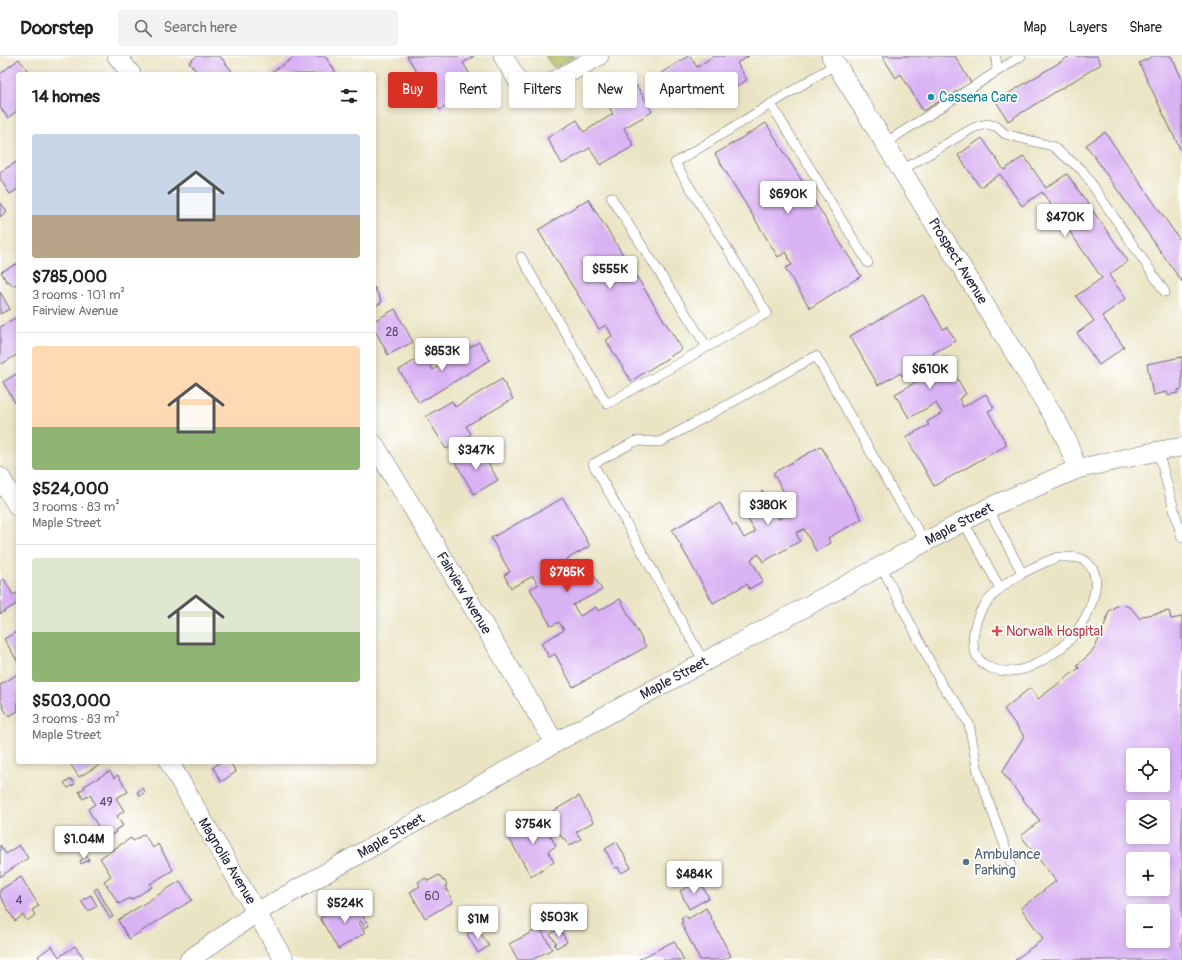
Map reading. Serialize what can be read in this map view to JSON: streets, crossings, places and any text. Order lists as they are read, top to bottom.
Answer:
{
  "streets": {
    "street": [
      "Prospect Avenue",
      "Maple Street",
      "Fairview Avenue",
      "Magnolia Avenue"
    ]
  },
  "crossings": [
    ["Prospect Avenue", "Maple Street"],
    ["Maple Street", "Fairview Avenue"],
    ["Maple Street", "Magnolia Avenue"]
  ],
  "places": {
    "other": ["Cassena Care", "Ambulance Parking"],
    "health": ["Norwalk Hospital"]
  },
  "house_numbers": [
    "28",
    "49",
    "60",
    "4"
  ],
  "page": {
    "header": "Doorstep",
    "search": "Search here",
    "nav": ["Map", "Layers", "Share"],
    "chip": [
      "Buy",
      "Rent",
      "Filters",
      "New",
      "Apartment"
    ],
    "heading": "14 homes",
    "list": [
      {
        "name": "$785,000",
        "note": "3 rooms · 101 m² · Fairview Avenue"
      },
      {
        "name": "$524,000",
        "note": "3 rooms · 83 m² · Maple Street"
      },
      {
        "name": "$503,000",
        "note": "3 rooms · 83 m² · Maple Street"
      }
    ],
    "price": [
      "$690K",
      "$470K",
      "$555K",
      "$853K",
      "$610K",
      "$347K",
      "$380K",
      "$785K",
      "$754K",
      "$1.04M",
      "$484K",
      "$524K",
      "$503K",
      "$1M"
    ],
    "map_buttons": ["+", "−"]
  }
}
